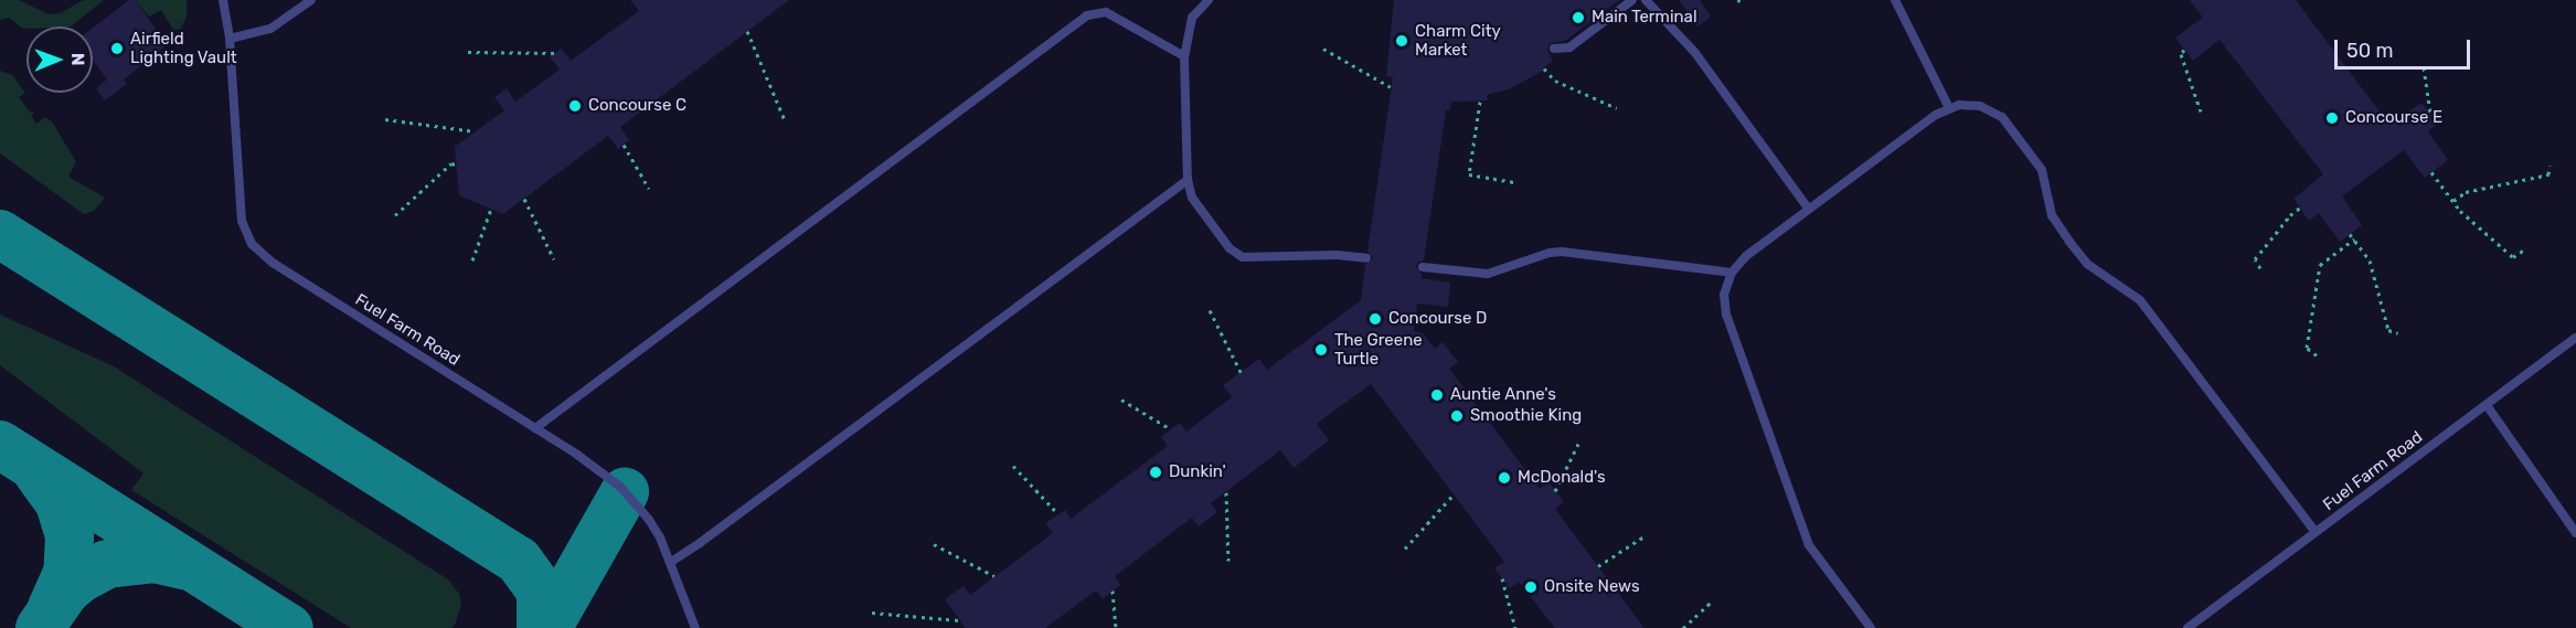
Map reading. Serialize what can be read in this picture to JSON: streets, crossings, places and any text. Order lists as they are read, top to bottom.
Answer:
{
  "streets": {
    "lane": ["Fuel Farm Road"]
  },
  "places": [
    "Main Terminal",
    "Charm City Market",
    "Airfield Lighting Vault",
    "Concourse C",
    "Concourse E",
    "Concourse D",
    "The Greene Turtle",
    "Auntie Anne's",
    "Smoothie King",
    "Dunkin'",
    "McDonald's",
    "Onsite News"
  ],
  "scale_bar": "50 m",
  "north": "right"
}
